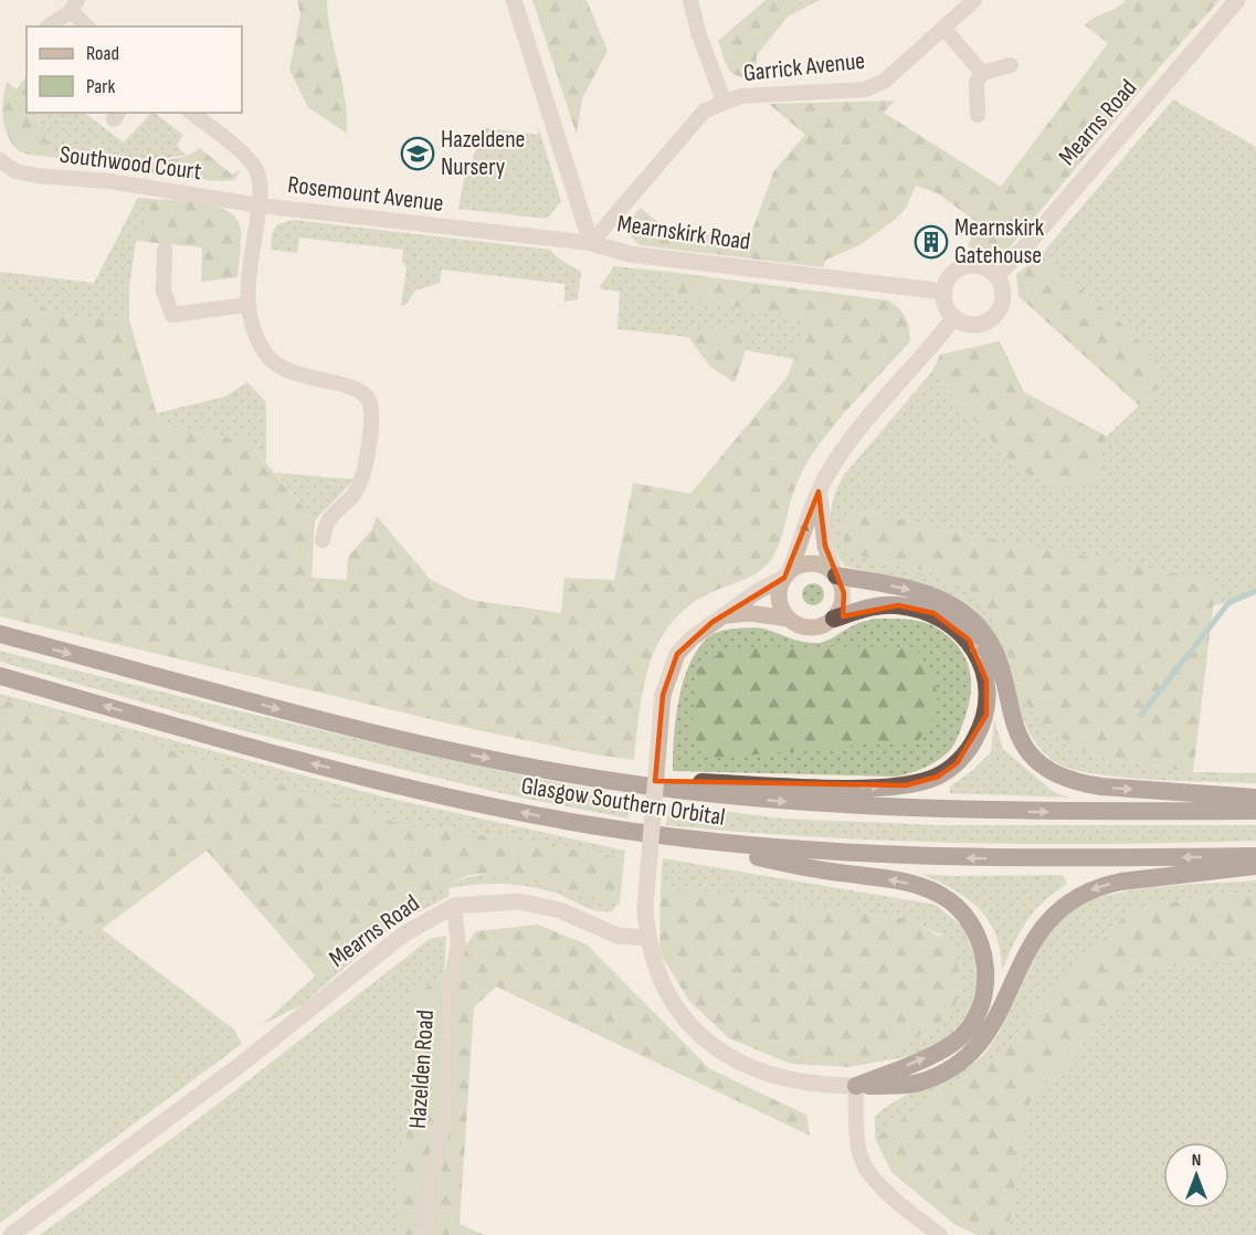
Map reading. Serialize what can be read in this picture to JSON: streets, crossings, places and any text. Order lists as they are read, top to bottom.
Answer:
{
  "streets": {
    "highway": ["Glasgow Southern Orbital"],
    "street": [
      "Garrick Avenue",
      "Mearns Road",
      "Southwood Court",
      "Rosemount Avenue",
      "Mearnskirk Road",
      "Hazelden Road"
    ]
  },
  "crossings": [
    ["Garrick Avenue", "Rosemount Avenue"],
    ["Garrick Avenue", "Mearnskirk Road"],
    ["Mearns Road", "Mearnskirk Road"],
    ["Mearns Road", "Hazelden Road"],
    ["Southwood Court", "Rosemount Avenue"],
    ["Rosemount Avenue", "Mearnskirk Road"]
  ],
  "places": {
    "school or university": ["Hazeldene Nursery"],
    "building": ["Mearnskirk Gatehouse"]
  },
  "legend": ["Road", "Park"],
  "north": "top"
}
